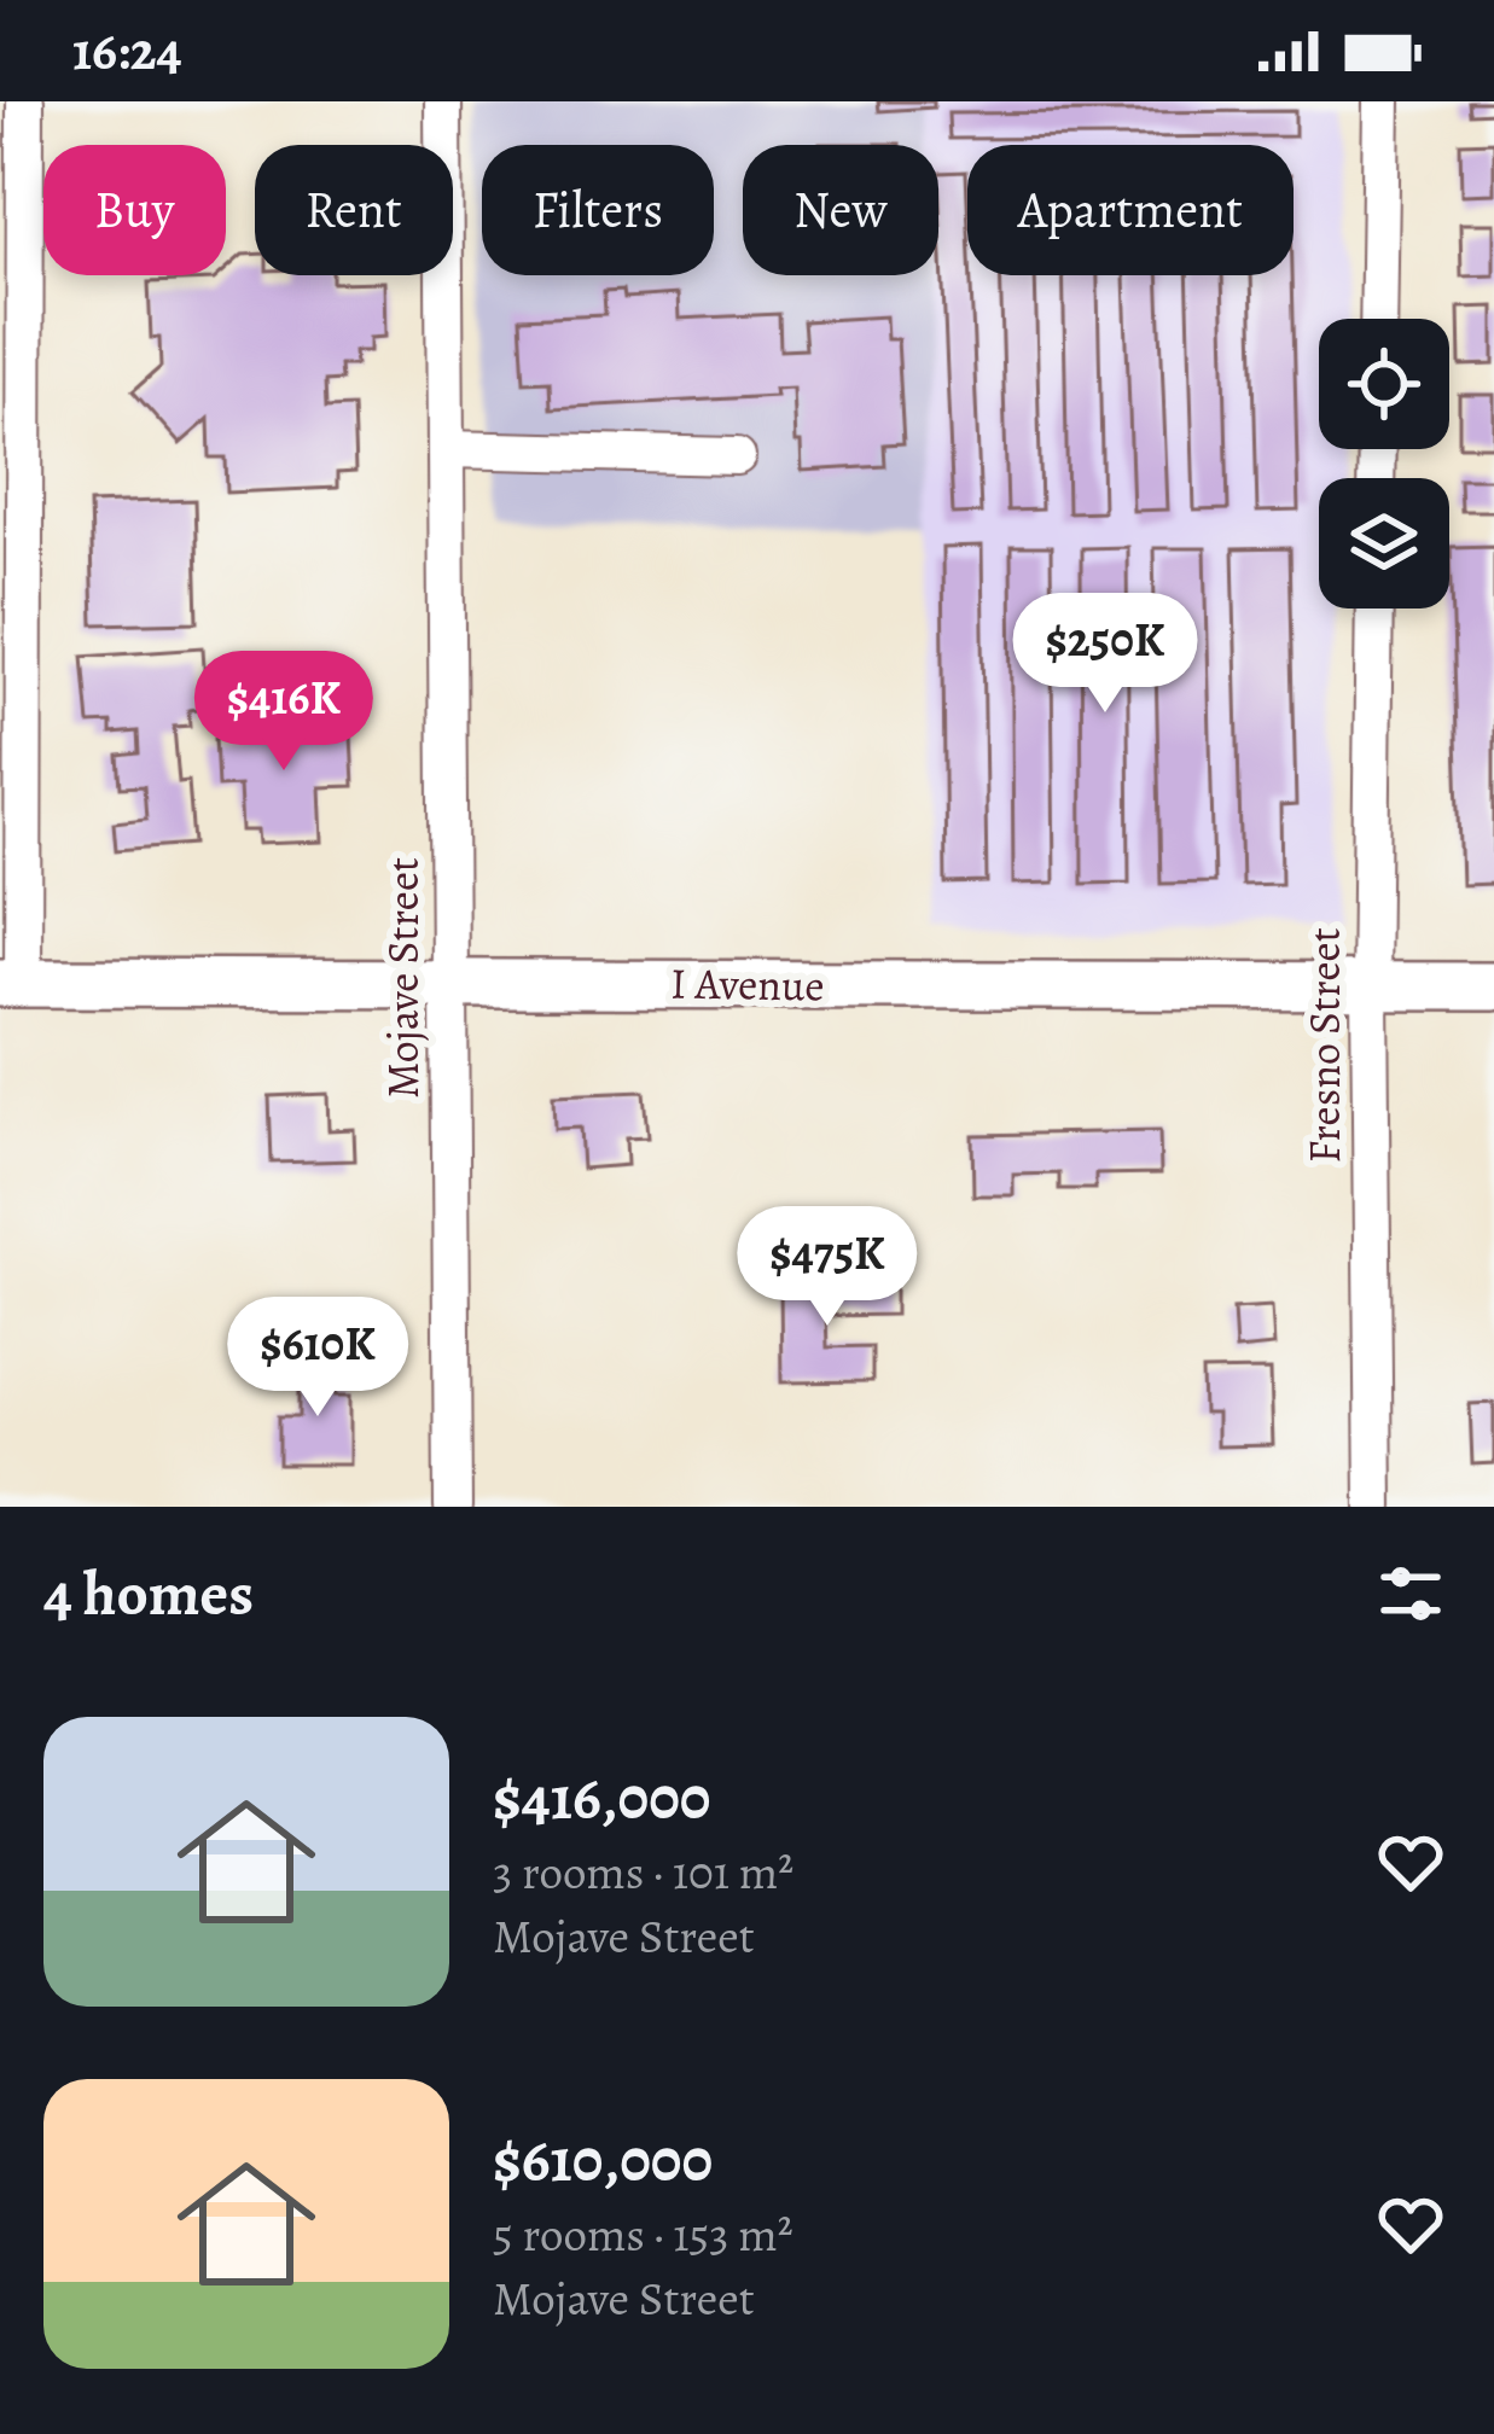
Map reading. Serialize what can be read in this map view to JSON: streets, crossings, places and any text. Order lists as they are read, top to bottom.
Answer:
{
  "streets": {
    "main road": ["I Avenue"],
    "street": ["Mojave Street", "Fresno Street"]
  },
  "crossings": [
    ["Mojave Street", "I Avenue"],
    ["I Avenue", "Fresno Street"]
  ],
  "page": {
    "status": "16:24",
    "chip": [
      "Buy",
      "Rent",
      "Filters",
      "New",
      "Apartment"
    ],
    "price": [
      "$250K",
      "$416K",
      "$475K",
      "$610K"
    ],
    "heading": "4 homes",
    "list": [
      {
        "name": "$416,000",
        "note": "3 rooms · 101 m² · Mojave Street"
      },
      {
        "name": "$610,000",
        "note": "5 rooms · 153 m² · Mojave Street"
      }
    ]
  }
}
